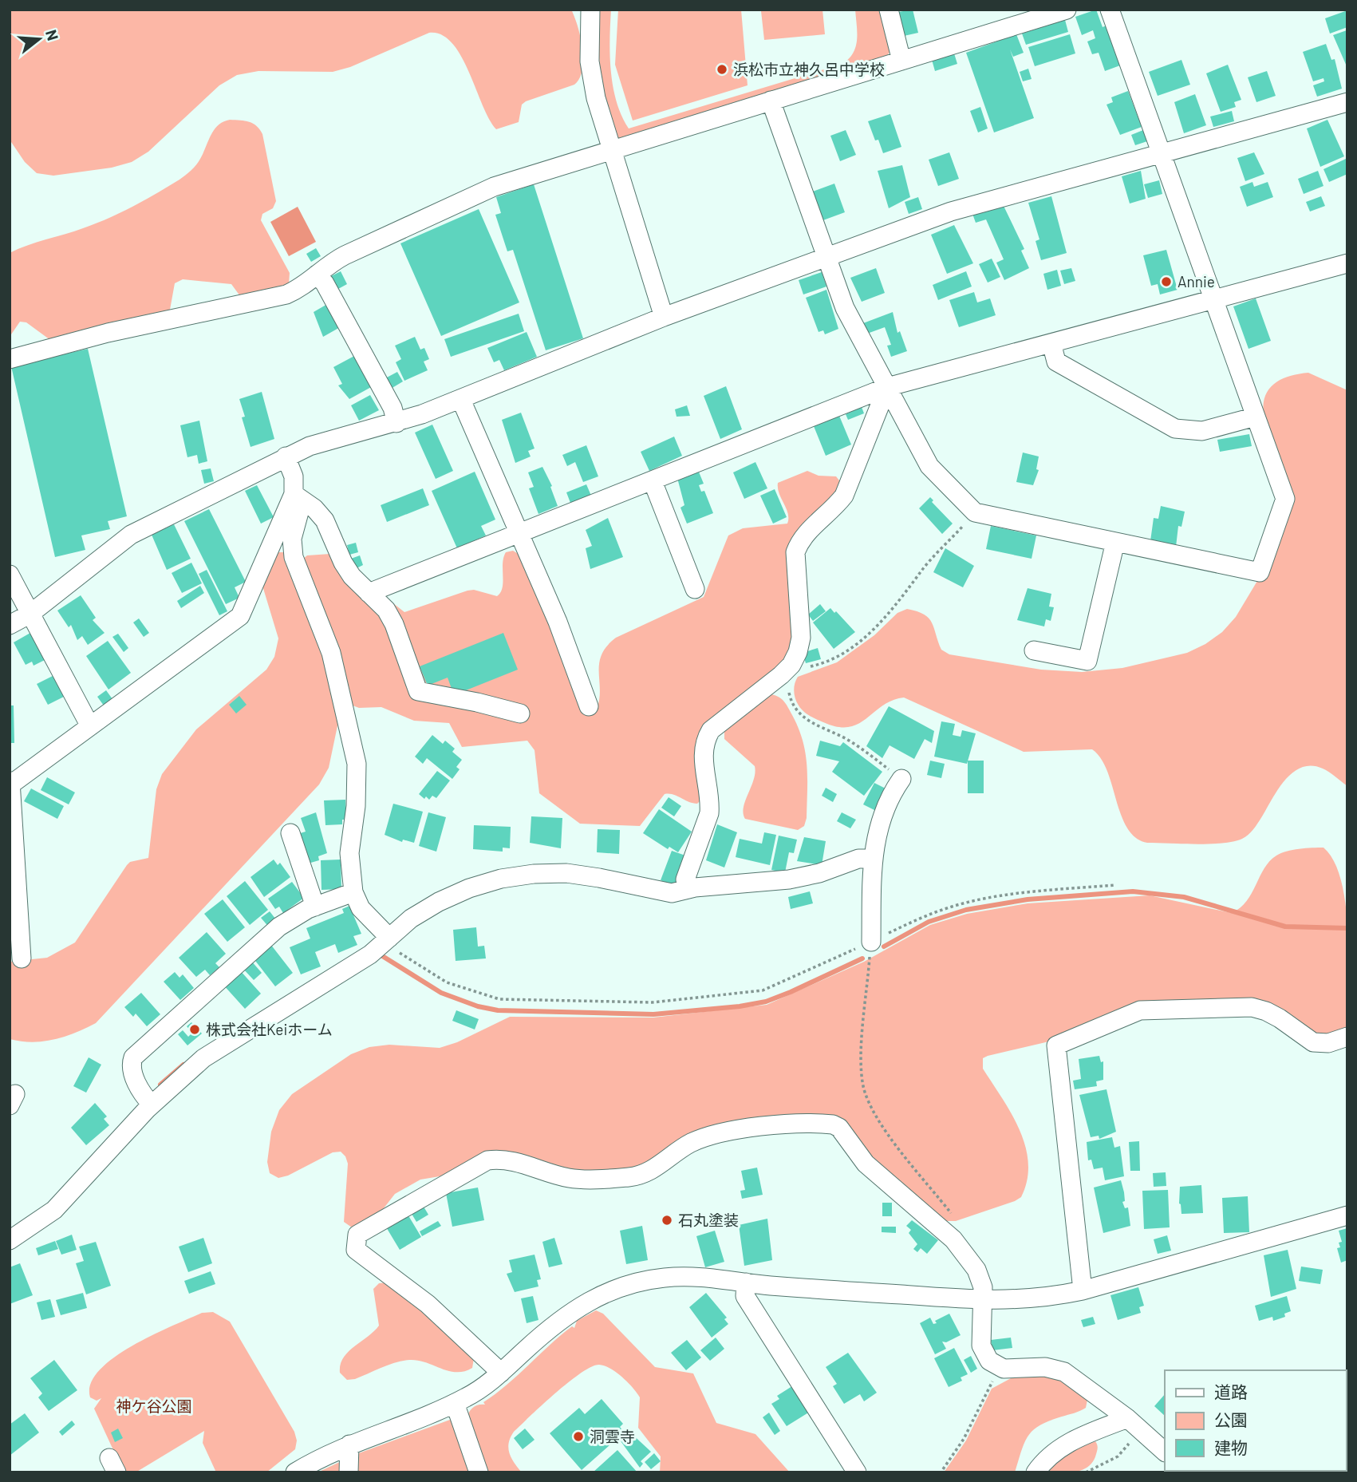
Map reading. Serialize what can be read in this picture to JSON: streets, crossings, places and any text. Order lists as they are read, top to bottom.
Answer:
{
  "parks": ["神ケ谷公園"],
  "places": [
    "浜松市立神久呂中学校",
    "Annie",
    "株式会社Keiホーム",
    "石丸塗装",
    "洞雲寺"
  ],
  "legend": ["道路", "公園", "建物"],
  "north": "right"
}
